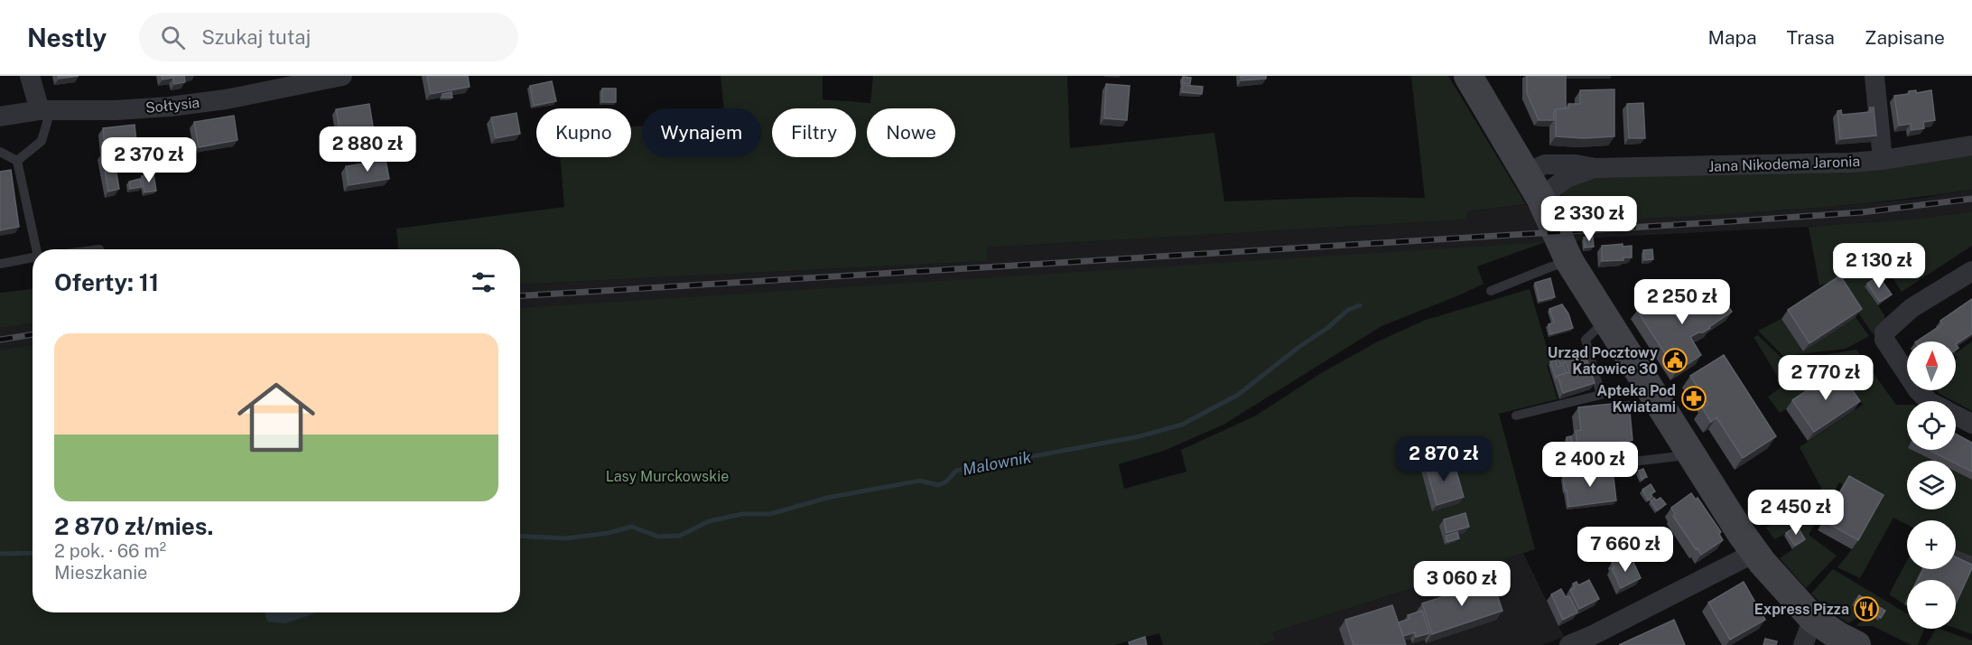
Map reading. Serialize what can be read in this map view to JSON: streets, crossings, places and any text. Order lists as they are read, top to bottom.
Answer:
{
  "streets": {
    "street": ["Sołtysia", "Jana Nikodema Jaronia"]
  },
  "water": ["Malownik"],
  "parks": ["Lasy Murckowskie"],
  "places": {
    "public building": ["Urząd Pocztowy Katowice 30"],
    "pharmacy": ["Apteka Pod Kwiatami"],
    "restaurant": ["Express Pizza"]
  },
  "north": "top",
  "page": {
    "header": "Nestly",
    "search": "Szukaj tutaj",
    "nav": ["Mapa", "Trasa", "Zapisane"],
    "chip": [
      "Kupno",
      "Wynajem",
      "Filtry",
      "Nowe"
    ],
    "price": [
      "2 880 zł",
      "2 370 zł",
      "2 330 zł",
      "2 130 zł",
      "2 250 zł",
      "2 770 zł",
      "2 870 zł",
      "2 400 zł",
      "2 450 zł",
      "7 660 zł",
      "3 060 zł"
    ],
    "heading": "Oferty: 11",
    "list": [
      {
        "name": "2 870 zł/mies.",
        "note": "2 pok. · 66 m² · Mieszkanie"
      }
    ],
    "map_buttons": ["+", "−"]
  }
}
